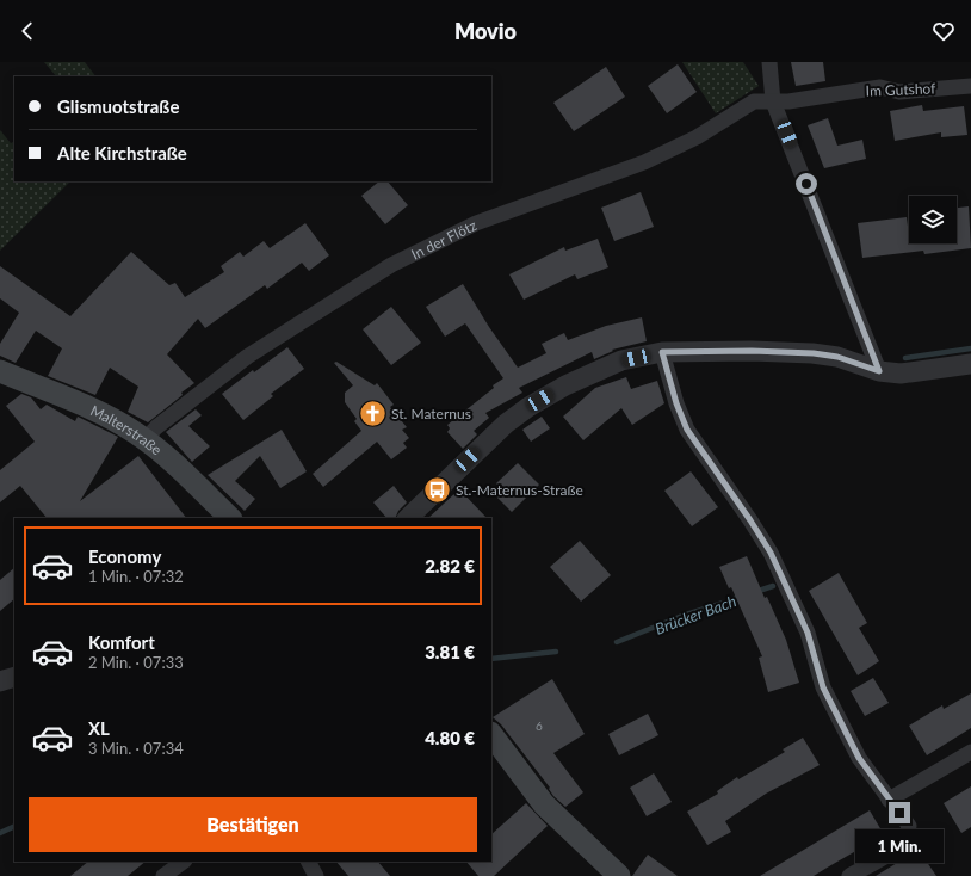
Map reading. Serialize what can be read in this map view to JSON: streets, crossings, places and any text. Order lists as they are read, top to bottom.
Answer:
{
  "streets": {
    "main road": ["Malterstraße"],
    "street": ["Im Gutshof", "In der Flötz"]
  },
  "crossings": [
    ["Im Gutshof", "In der Flötz"],
    ["In der Flötz", "Malterstraße"]
  ],
  "water": ["Brücker Bach"],
  "places": {
    "church": ["St. Maternus"],
    "bus stop": ["St.-Maternus-Straße"]
  },
  "house_numbers": ["6"],
  "page": {
    "header": "Movio",
    "banner": ["Glismuotstraße", "Alte Kirchstraße"],
    "list": [
      {
        "name": "Economy",
        "note": "1 Min. · 07:32",
        "value": "2.82 €"
      },
      {
        "name": "Komfort",
        "note": "2 Min. · 07:33",
        "value": "3.81 €"
      },
      {
        "name": "XL",
        "note": "3 Min. · 07:34",
        "value": "4.80 €"
      }
    ],
    "buttons": "Bestätigen",
    "bubble": "1 Min."
  }
}
